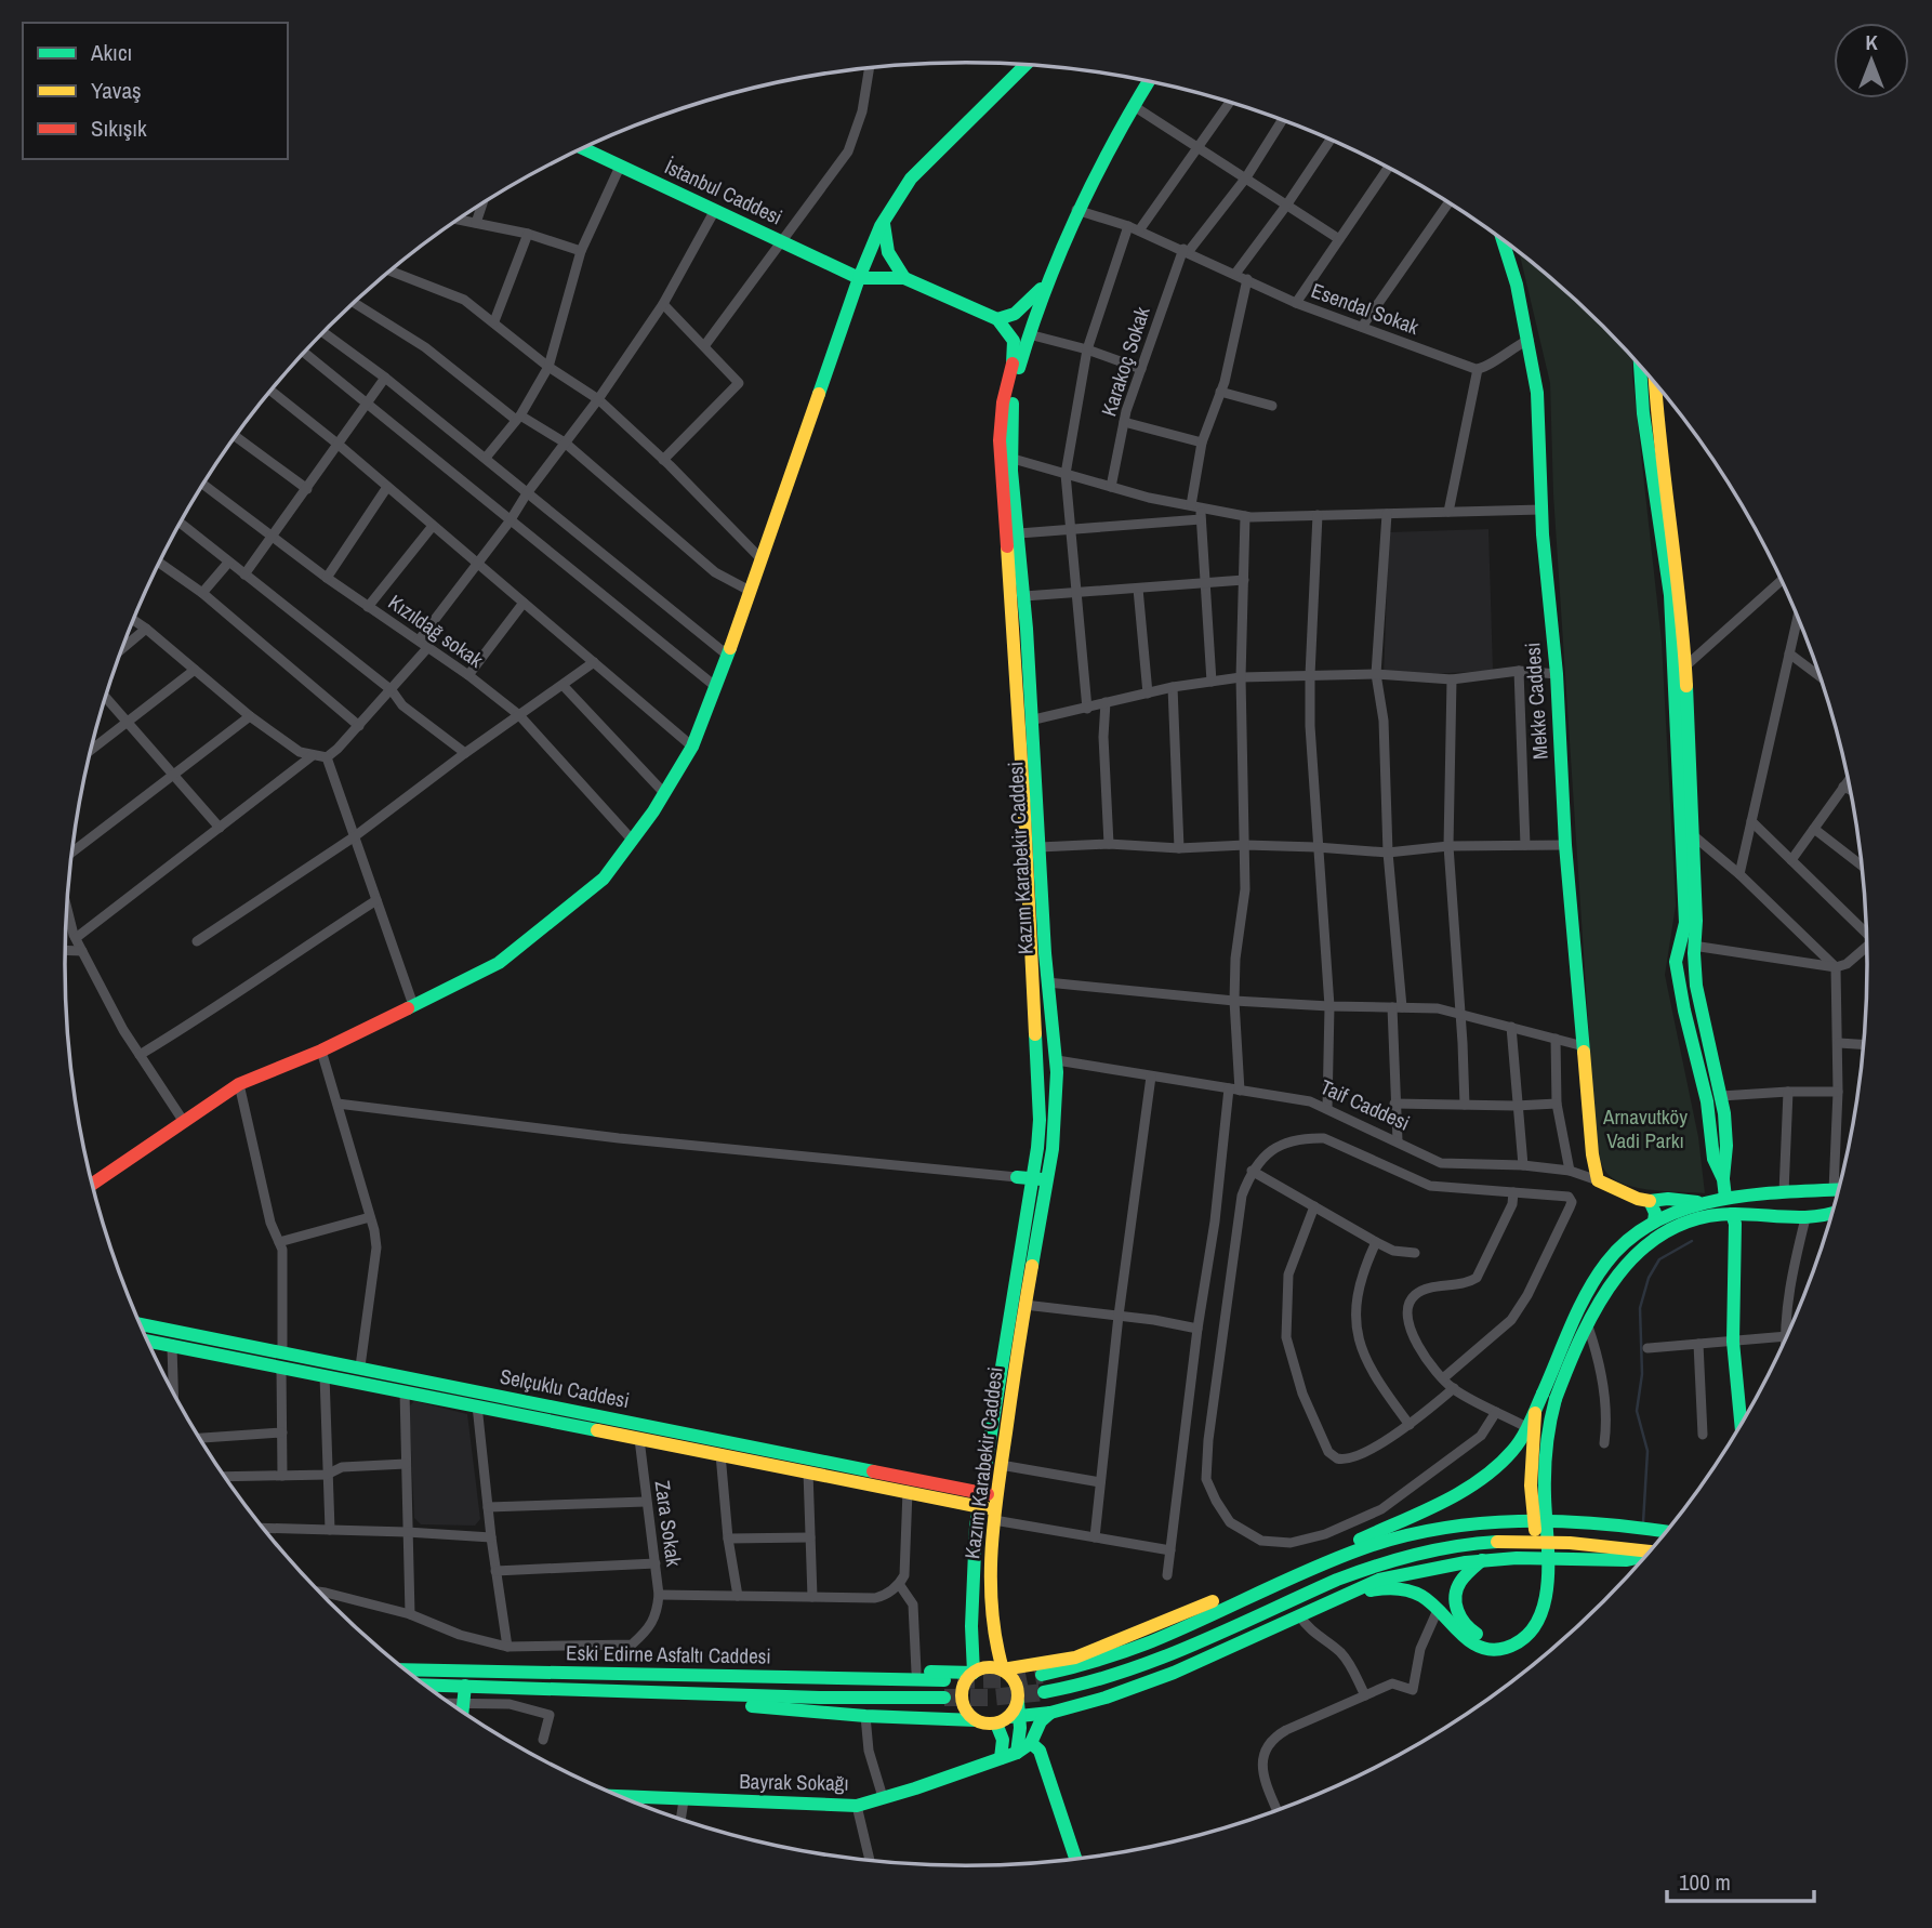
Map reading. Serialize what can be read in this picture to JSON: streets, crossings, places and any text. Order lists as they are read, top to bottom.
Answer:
{
  "streets": {
    "main road": [
      "İstanbul Caddesi",
      "Mekke Caddesi",
      "Kazım Karabekir Caddesi",
      "Taif Caddesi",
      "Selçuklu Caddesi",
      "Eski Edirne Asfaltı Caddesi",
      "Bayrak Sokağı"
    ],
    "street": [
      "Esendal Sokak",
      "Karakoç Sokak",
      "Kızıldağ sokak",
      "Zara Sokak"
    ]
  },
  "crossings": [
    ["Esendal Sokak", "Karakoç Sokak"],
    ["Esendal Sokak", "Kazım Karabekir Caddesi"],
    ["Mekke Caddesi", "Taif Caddesi"],
    ["Kazım Karabekir Caddesi", "Taif Caddesi"],
    ["Kazım Karabekir Caddesi", "Selçuklu Caddesi"],
    ["Selçuklu Caddesi", "Zara Sokak"]
  ],
  "parks": ["Arnavutköy Vadi Parkı"],
  "legend": ["Akıcı", "Yavaş", "Sıkışık"],
  "scale_bar": "100 m",
  "north": "top"
}
